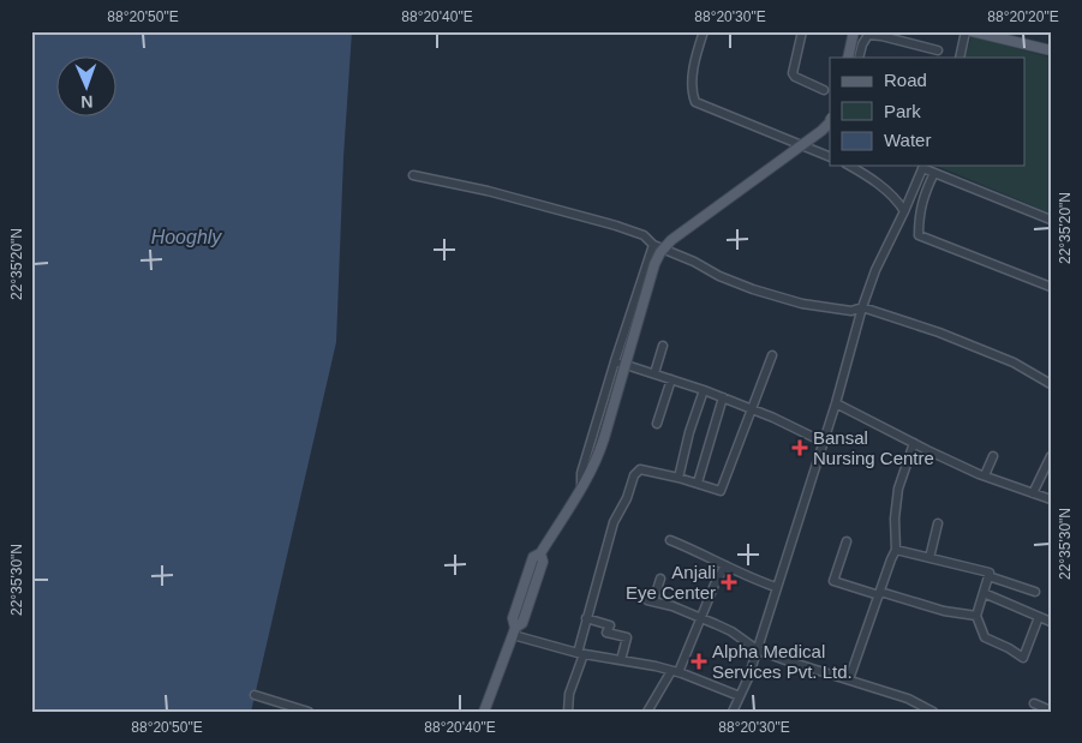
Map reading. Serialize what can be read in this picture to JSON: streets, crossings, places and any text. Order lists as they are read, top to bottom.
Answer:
{
  "water": ["Hooghly"],
  "places": {
    "health": ["Bansal Nursing Centre", "Anjali Eye Center", "Alpha Medical Services Pvt. Ltd."]
  },
  "legend": ["Road", "Park", "Water"],
  "north": "bottom",
  "coordinates": [
    "88°20'50\"E",
    "88°20'40\"E",
    "88°20'30\"E",
    "88°20'20\"E",
    "22°35'20\"N",
    "22°35'30\"N"
  ]
}
